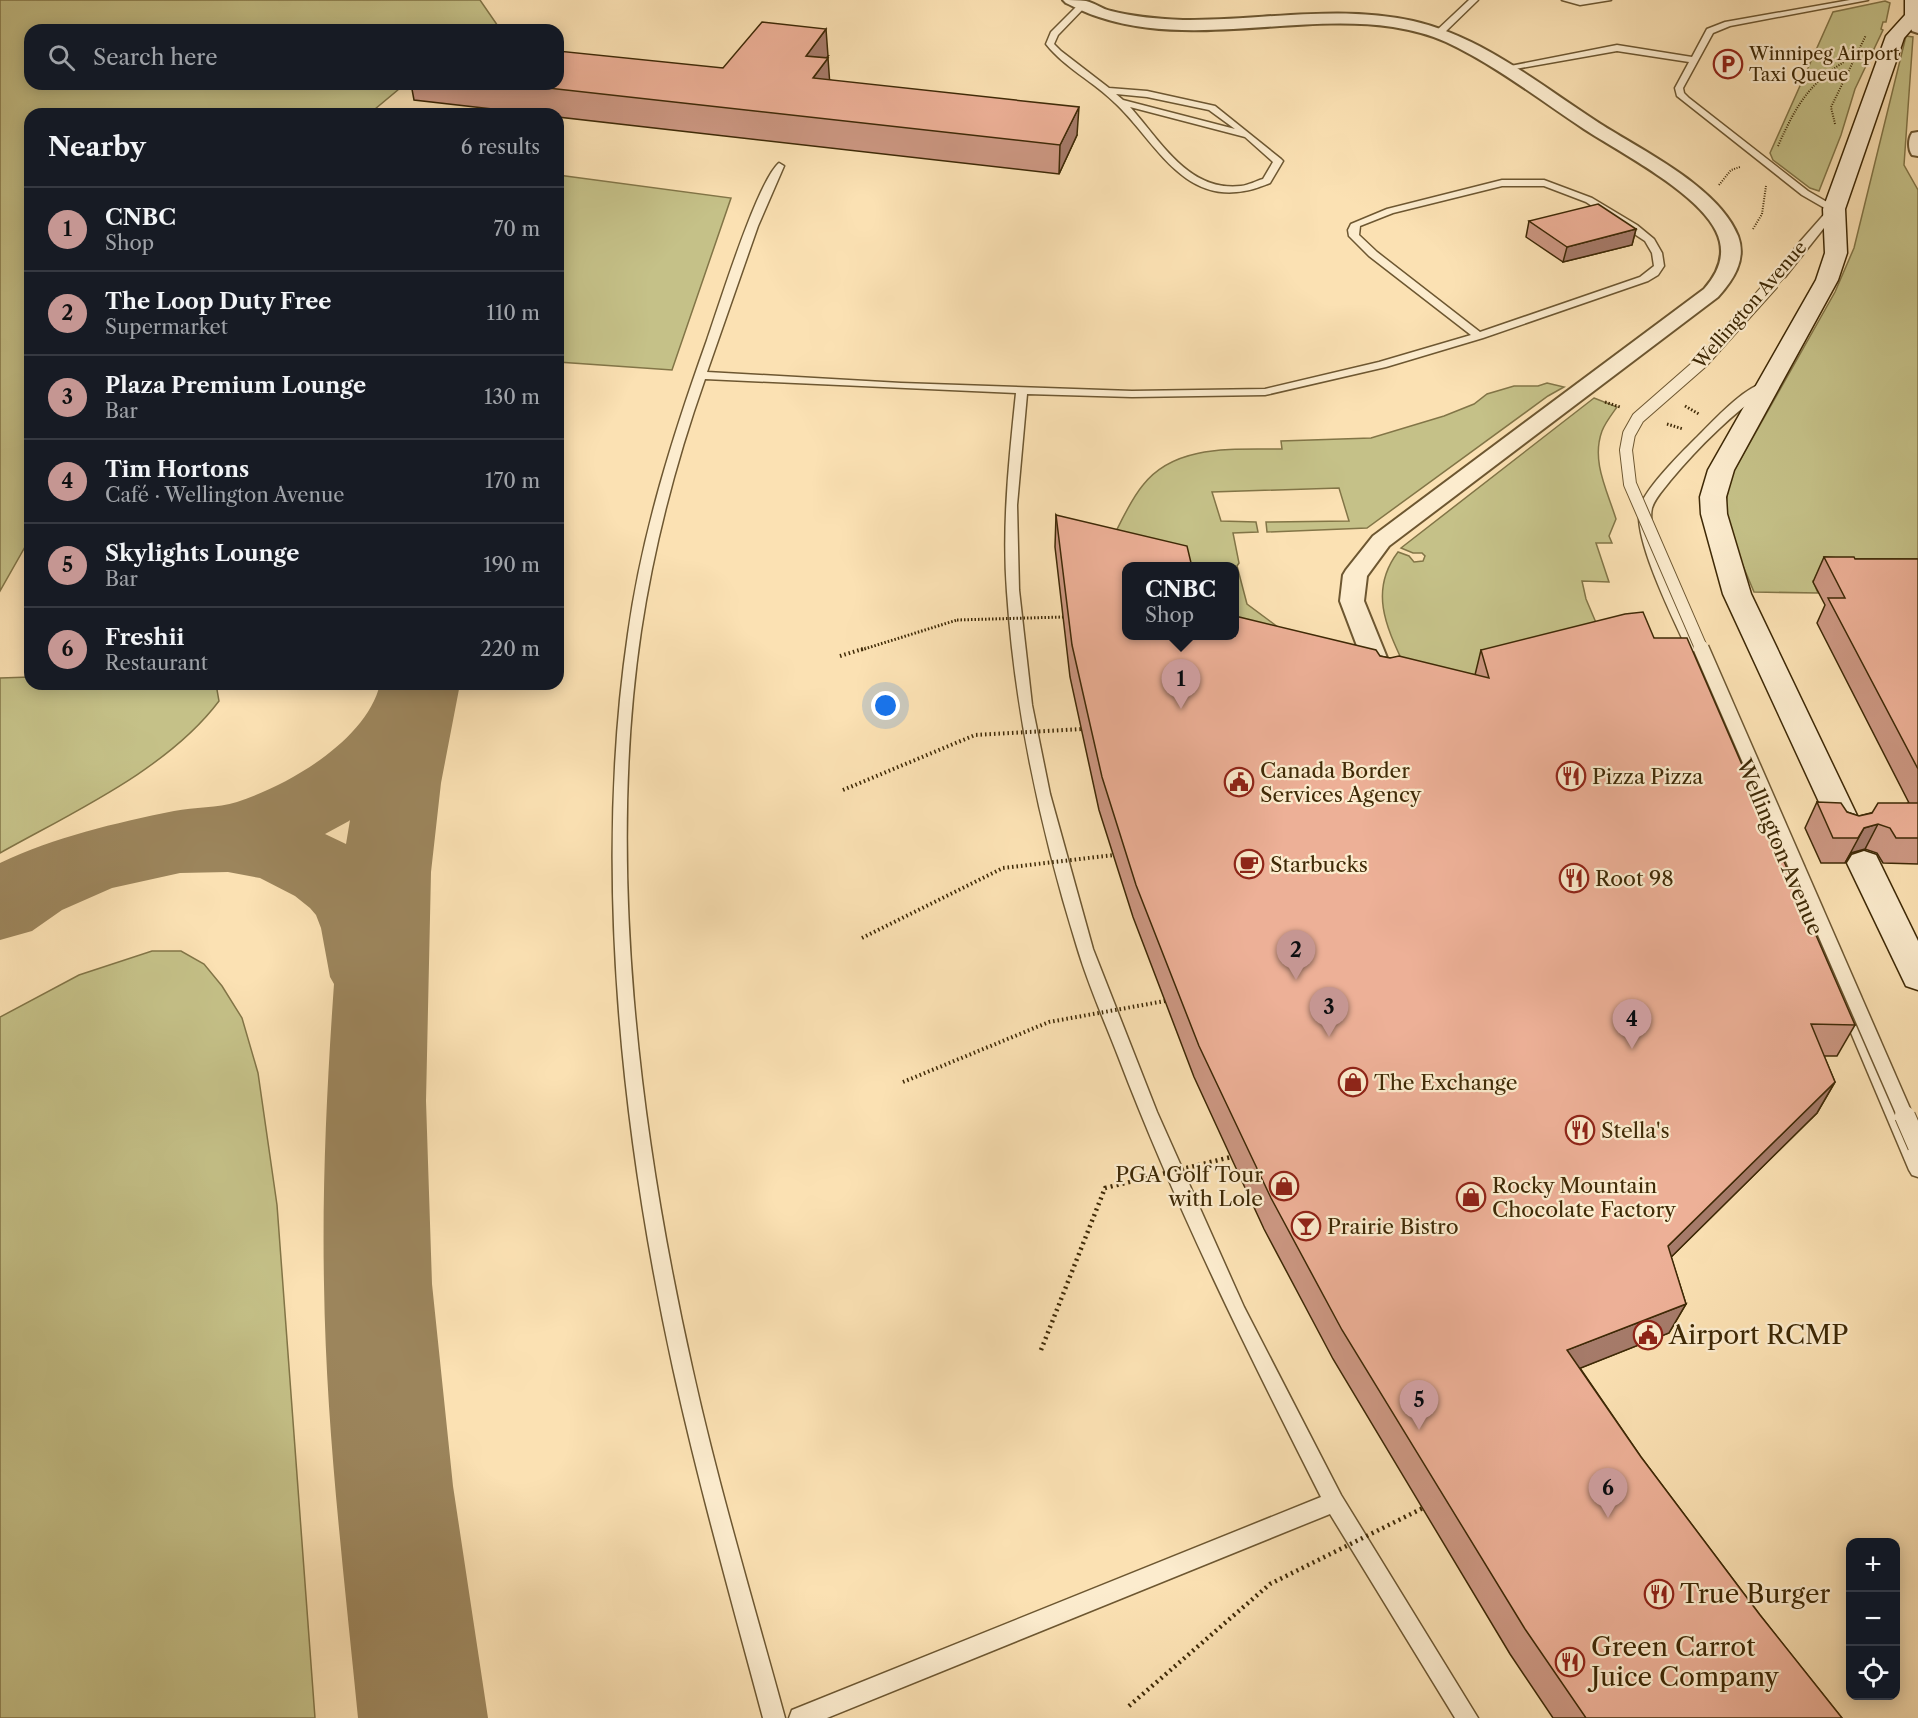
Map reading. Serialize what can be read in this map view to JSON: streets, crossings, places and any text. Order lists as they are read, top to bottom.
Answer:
{
  "streets": {
    "main road": ["Wellington Avenue"]
  },
  "places": {
    "parking": ["Winnipeg Airport Taxi Queue"],
    "restaurant": [
      "Pizza Pizza",
      "Root 98",
      "Stella's",
      "True Burger",
      "Green Carrot Juice Company"
    ],
    "public building": ["Canada Border Services Agency", "Airport RCMP"],
    "cafe": ["Starbucks"],
    "shop": ["The Exchange", "PGA Golf Tour with Lole", "Rocky Mountain Chocolate Factory"],
    "bar": ["Prairie Bistro"]
  },
  "page": {
    "search": "Search here",
    "heading": ["Nearby", "6 results"],
    "list": [
      {
        "mark": "1",
        "name": "CNBC",
        "note": "Shop",
        "value": "70 m"
      },
      {
        "mark": "2",
        "name": "The Loop Duty Free",
        "note": "Supermarket",
        "value": "110 m"
      },
      {
        "mark": "3",
        "name": "Plaza Premium Lounge",
        "note": "Bar",
        "value": "130 m"
      },
      {
        "mark": "4",
        "name": "Tim Hortons",
        "note": "Café · Wellington Avenue",
        "value": "170 m"
      },
      {
        "mark": "5",
        "name": "Skylights Lounge",
        "note": "Bar",
        "value": "190 m"
      },
      {
        "mark": "6",
        "name": "Freshii",
        "note": "Restaurant",
        "value": "220 m"
      }
    ],
    "popup": ["CNBC", "Shop"],
    "pins": [
      "1",
      "2",
      "3",
      "4",
      "5",
      "6"
    ],
    "map_buttons": ["+", "−"]
  }
}
